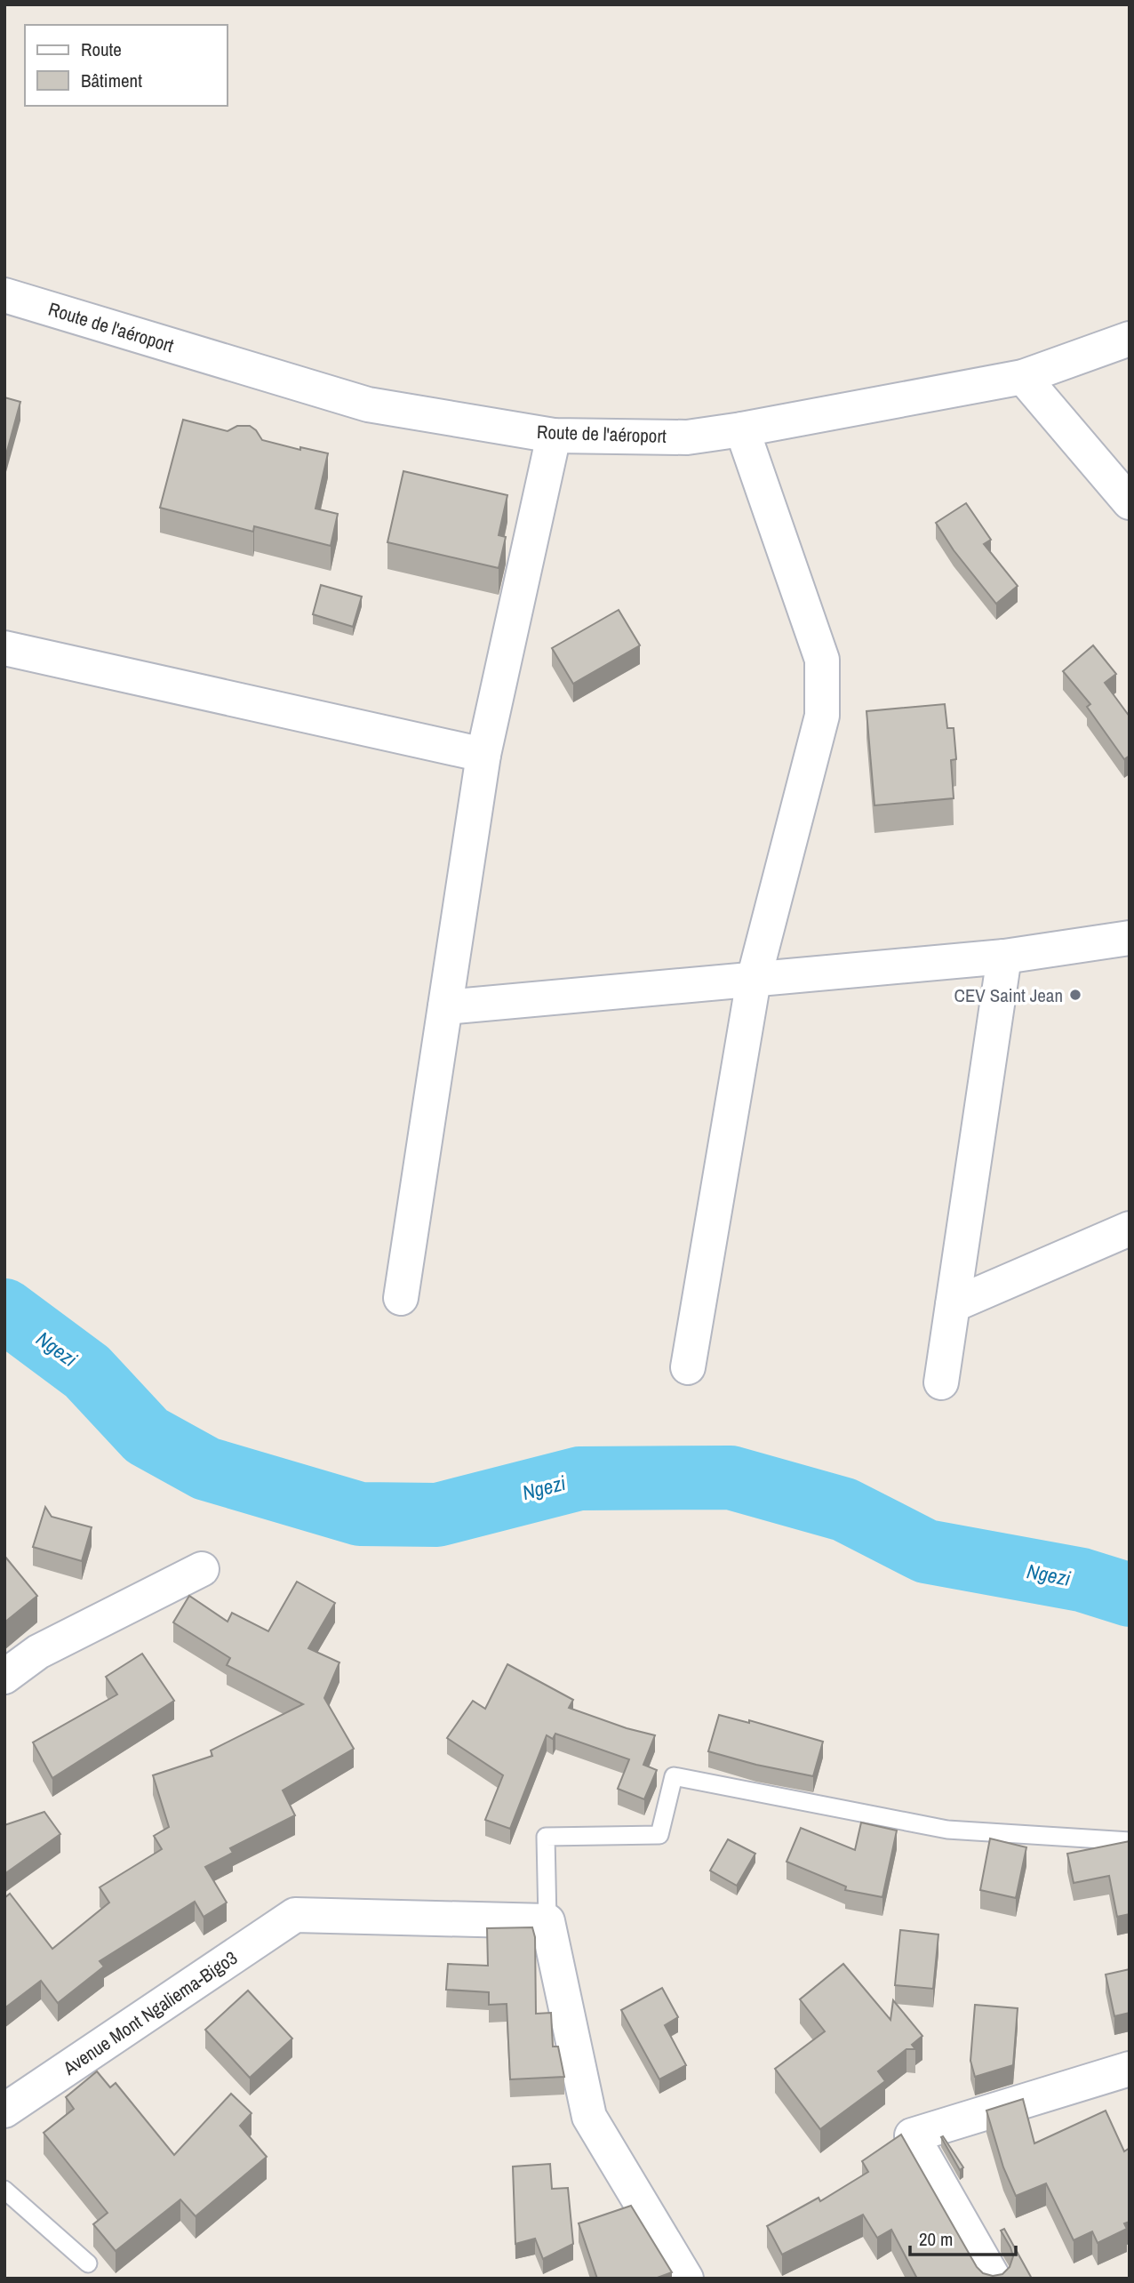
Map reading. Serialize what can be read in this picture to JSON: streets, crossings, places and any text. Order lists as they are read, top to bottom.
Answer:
{
  "streets": {
    "street": ["Route de l'aéroport", "Avenue Mont Ngaliema-Bigo3"]
  },
  "water": ["Ngezi"],
  "places": ["CEV Saint Jean"],
  "legend": ["Route", "Bâtiment"],
  "scale_bar": "20 m"
}
